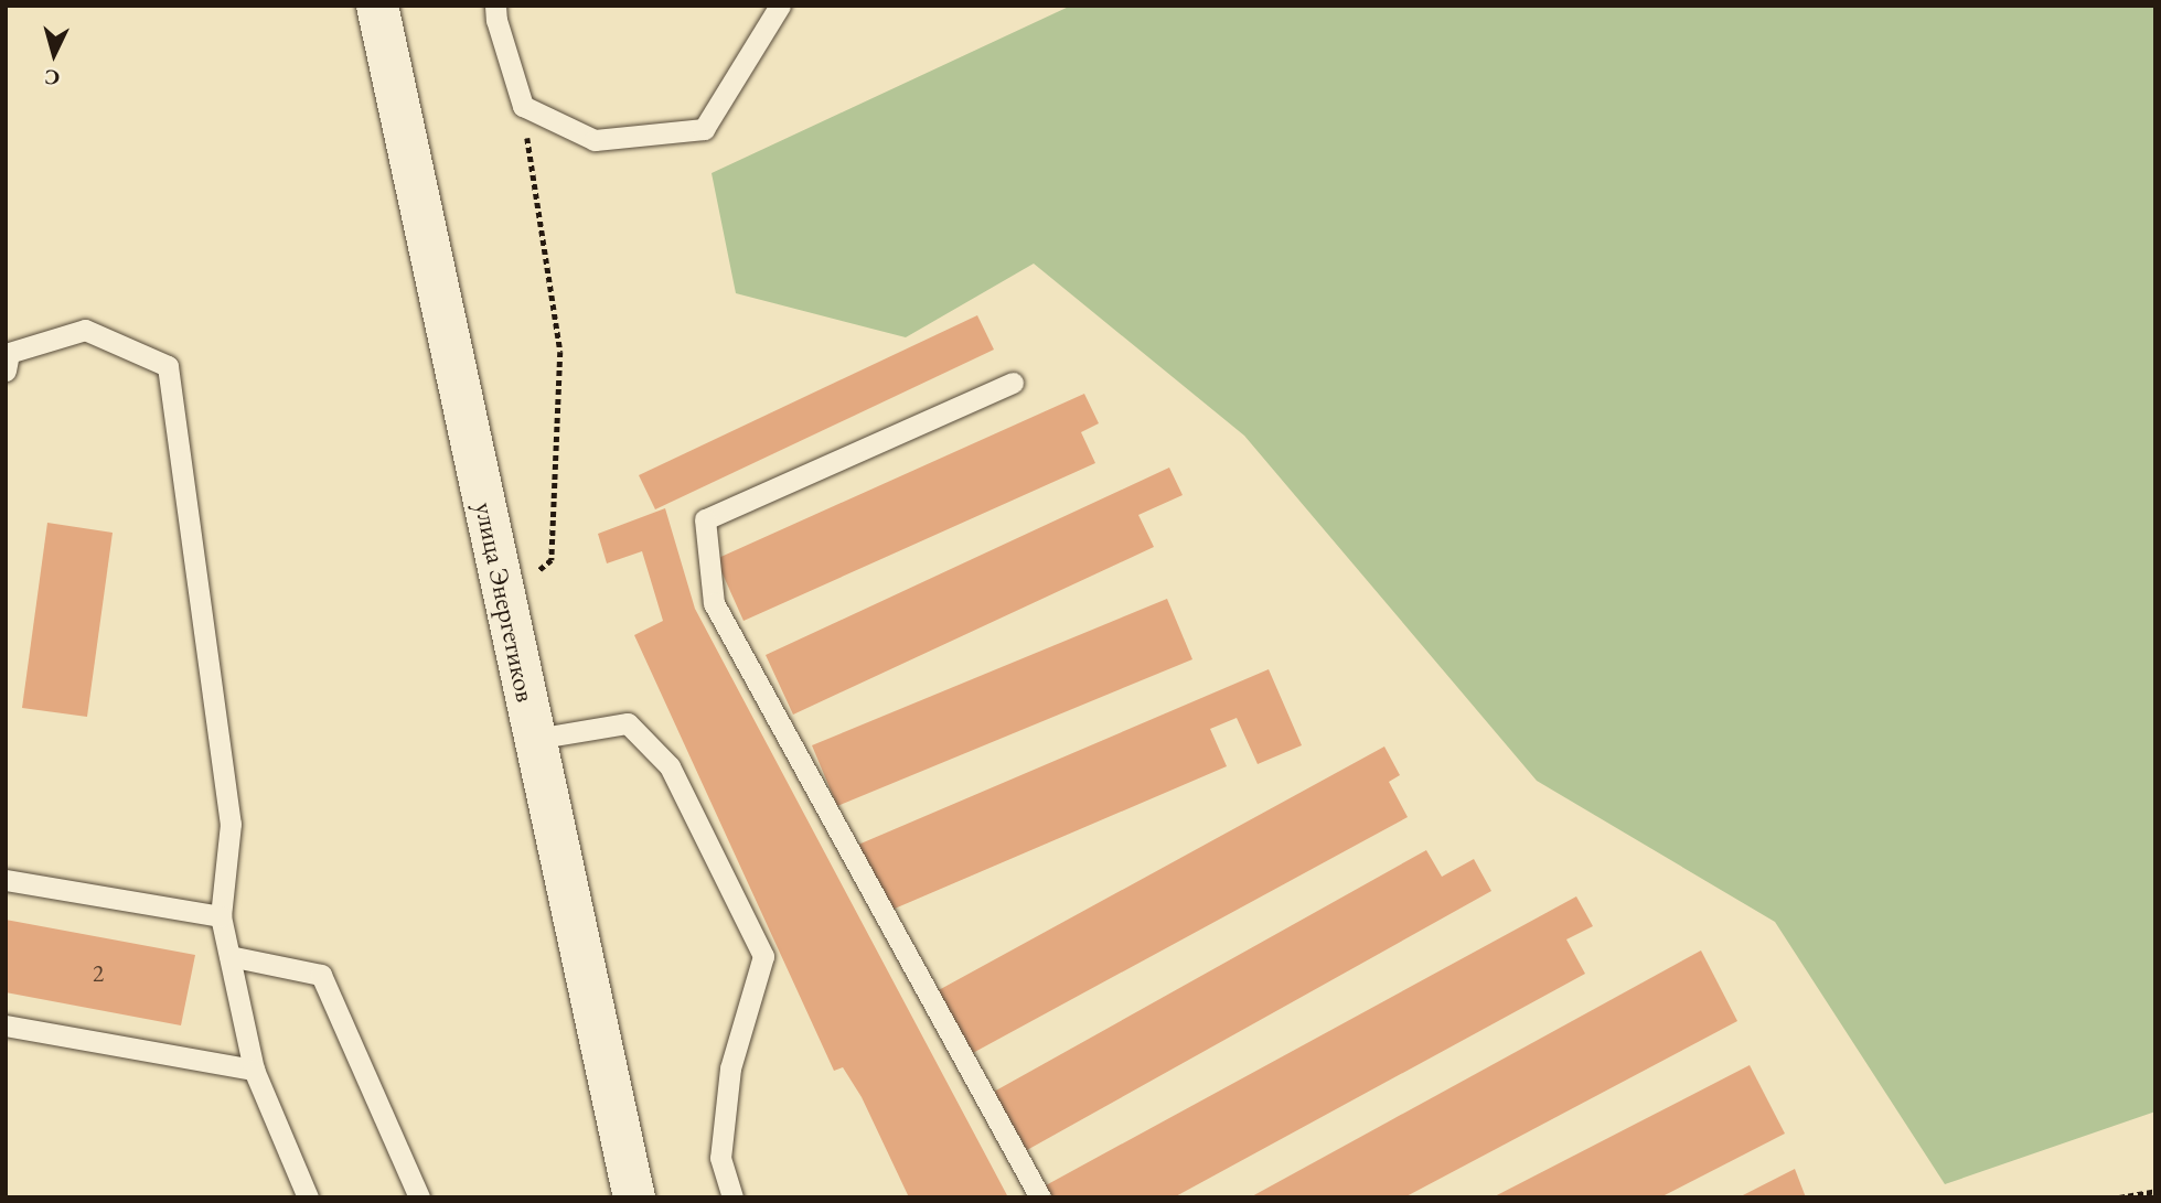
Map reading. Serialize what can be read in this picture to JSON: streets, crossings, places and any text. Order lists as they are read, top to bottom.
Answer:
{
  "streets": {
    "main road": ["улица Энергетиков"]
  },
  "house_numbers": ["2"],
  "north": "bottom"
}
